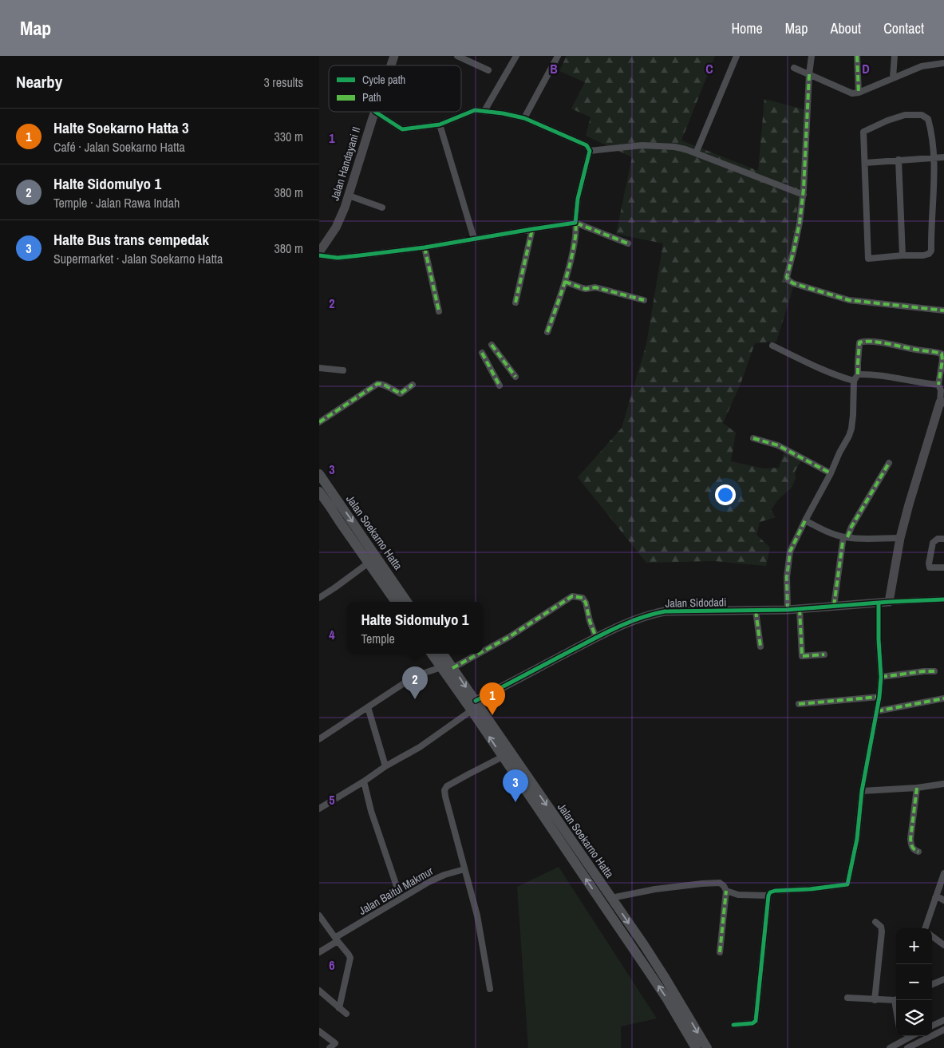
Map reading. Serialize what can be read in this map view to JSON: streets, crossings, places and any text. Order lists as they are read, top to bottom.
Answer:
{
  "streets": {
    "main road": ["Jalan Soekarno Hatta"],
    "street": ["Jalan Handayani II", "Jalan Sidodadi", "Jalan Baitul Makmur"]
  },
  "crossings": [
    ["Jalan Soekarno Hatta", "Jalan Sidodadi"]
  ],
  "legend": ["Cycle path", "Path"],
  "page": {
    "header": "Map",
    "nav": [
      "Home",
      "Map",
      "About",
      "Contact"
    ],
    "heading": ["Nearby", "3 results"],
    "list": [
      {
        "mark": "1",
        "name": "Halte Soekarno Hatta 3",
        "note": "Café · Jalan Soekarno Hatta",
        "value": "330 m"
      },
      {
        "mark": "2",
        "name": "Halte Sidomulyo 1",
        "note": "Temple · Jalan Rawa Indah",
        "value": "380 m"
      },
      {
        "mark": "3",
        "name": "Halte Bus trans cempedak",
        "note": "Supermarket · Jalan Soekarno Hatta",
        "value": "380 m"
      }
    ],
    "popup": ["Halte Sidomulyo 1", "Temple"],
    "pins": ["2", "1", "3"],
    "map_buttons": ["+", "−"]
  },
  "grid": {
    "columns": ["B", "C", "D"],
    "rows": [
      "1",
      "2",
      "3",
      "4",
      "5",
      "6"
    ]
  }
}
